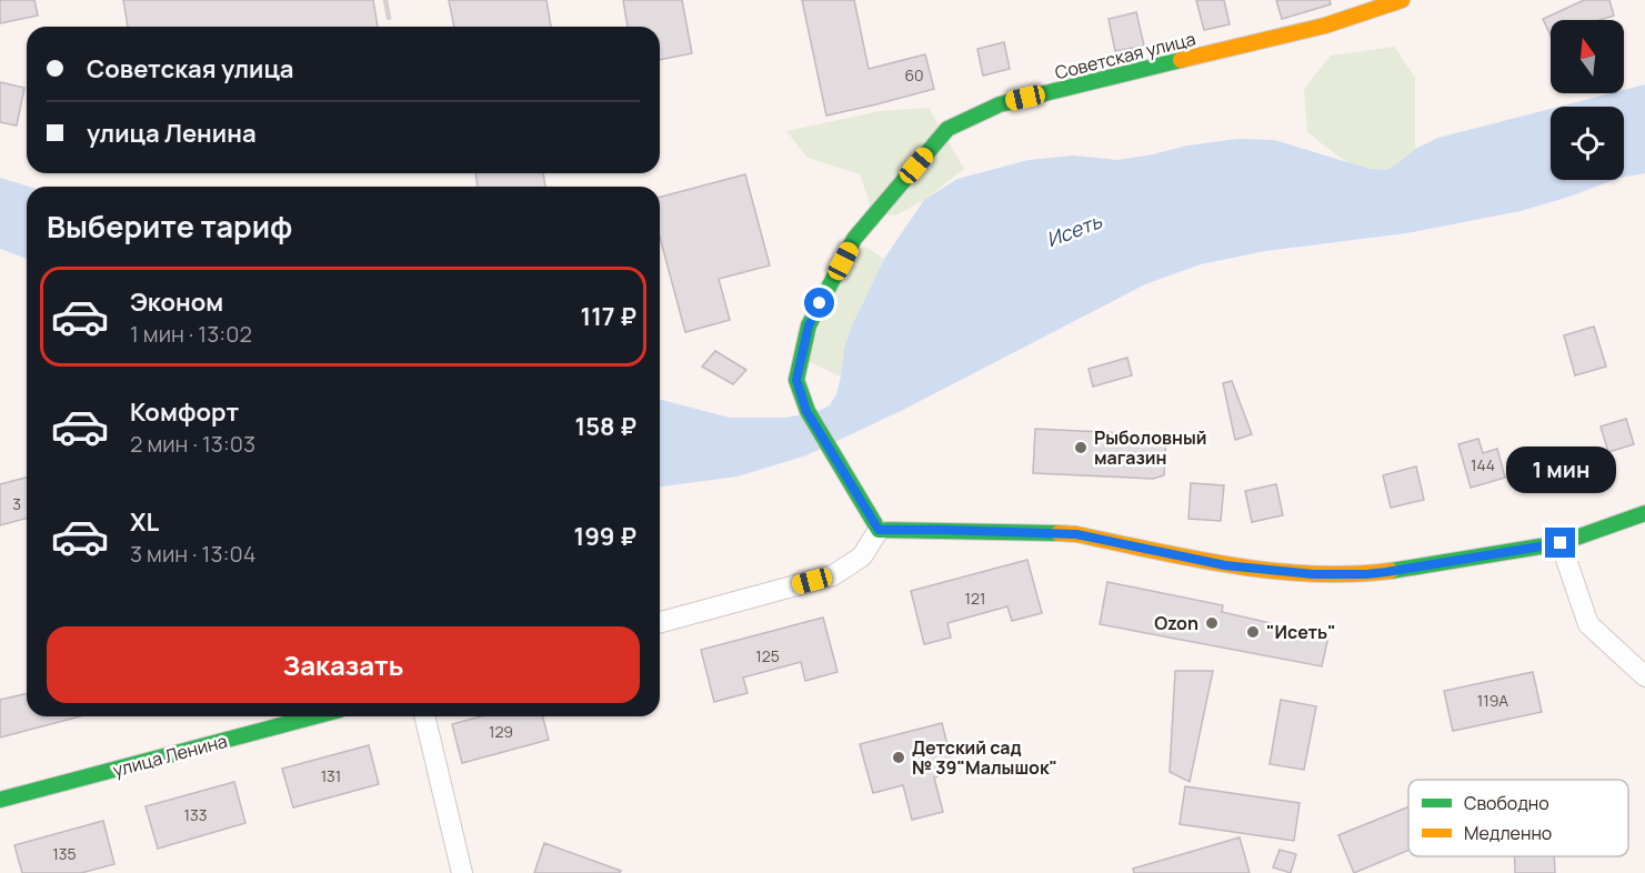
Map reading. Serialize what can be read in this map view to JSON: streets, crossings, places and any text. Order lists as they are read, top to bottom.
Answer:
{
  "streets": {
    "street": ["Советская улица", "улица Ленина"]
  },
  "water": ["Исеть"],
  "places": [
    "Рыболовный магазин",
    "Ozon",
    "\"Исеть\"",
    "Детский сад № 39\"Малышок\""
  ],
  "house_numbers": [
    "60",
    "144",
    "3",
    "121",
    "125",
    "119А",
    "129",
    "131",
    "133",
    "135"
  ],
  "legend": ["Свободно", "Медленно"],
  "north": "top",
  "page": {
    "banner": ["Советская улица", "улица Ленина"],
    "heading": "Выберите тариф",
    "list": [
      {
        "name": "Эконом",
        "note": "1 мин · 13:02",
        "value": "117 ₽"
      },
      {
        "name": "Комфорт",
        "note": "2 мин · 13:03",
        "value": "158 ₽"
      },
      {
        "name": "XL",
        "note": "3 мин · 13:04",
        "value": "199 ₽"
      }
    ],
    "bubble": "1 мин",
    "buttons": "Заказать"
  }
}
